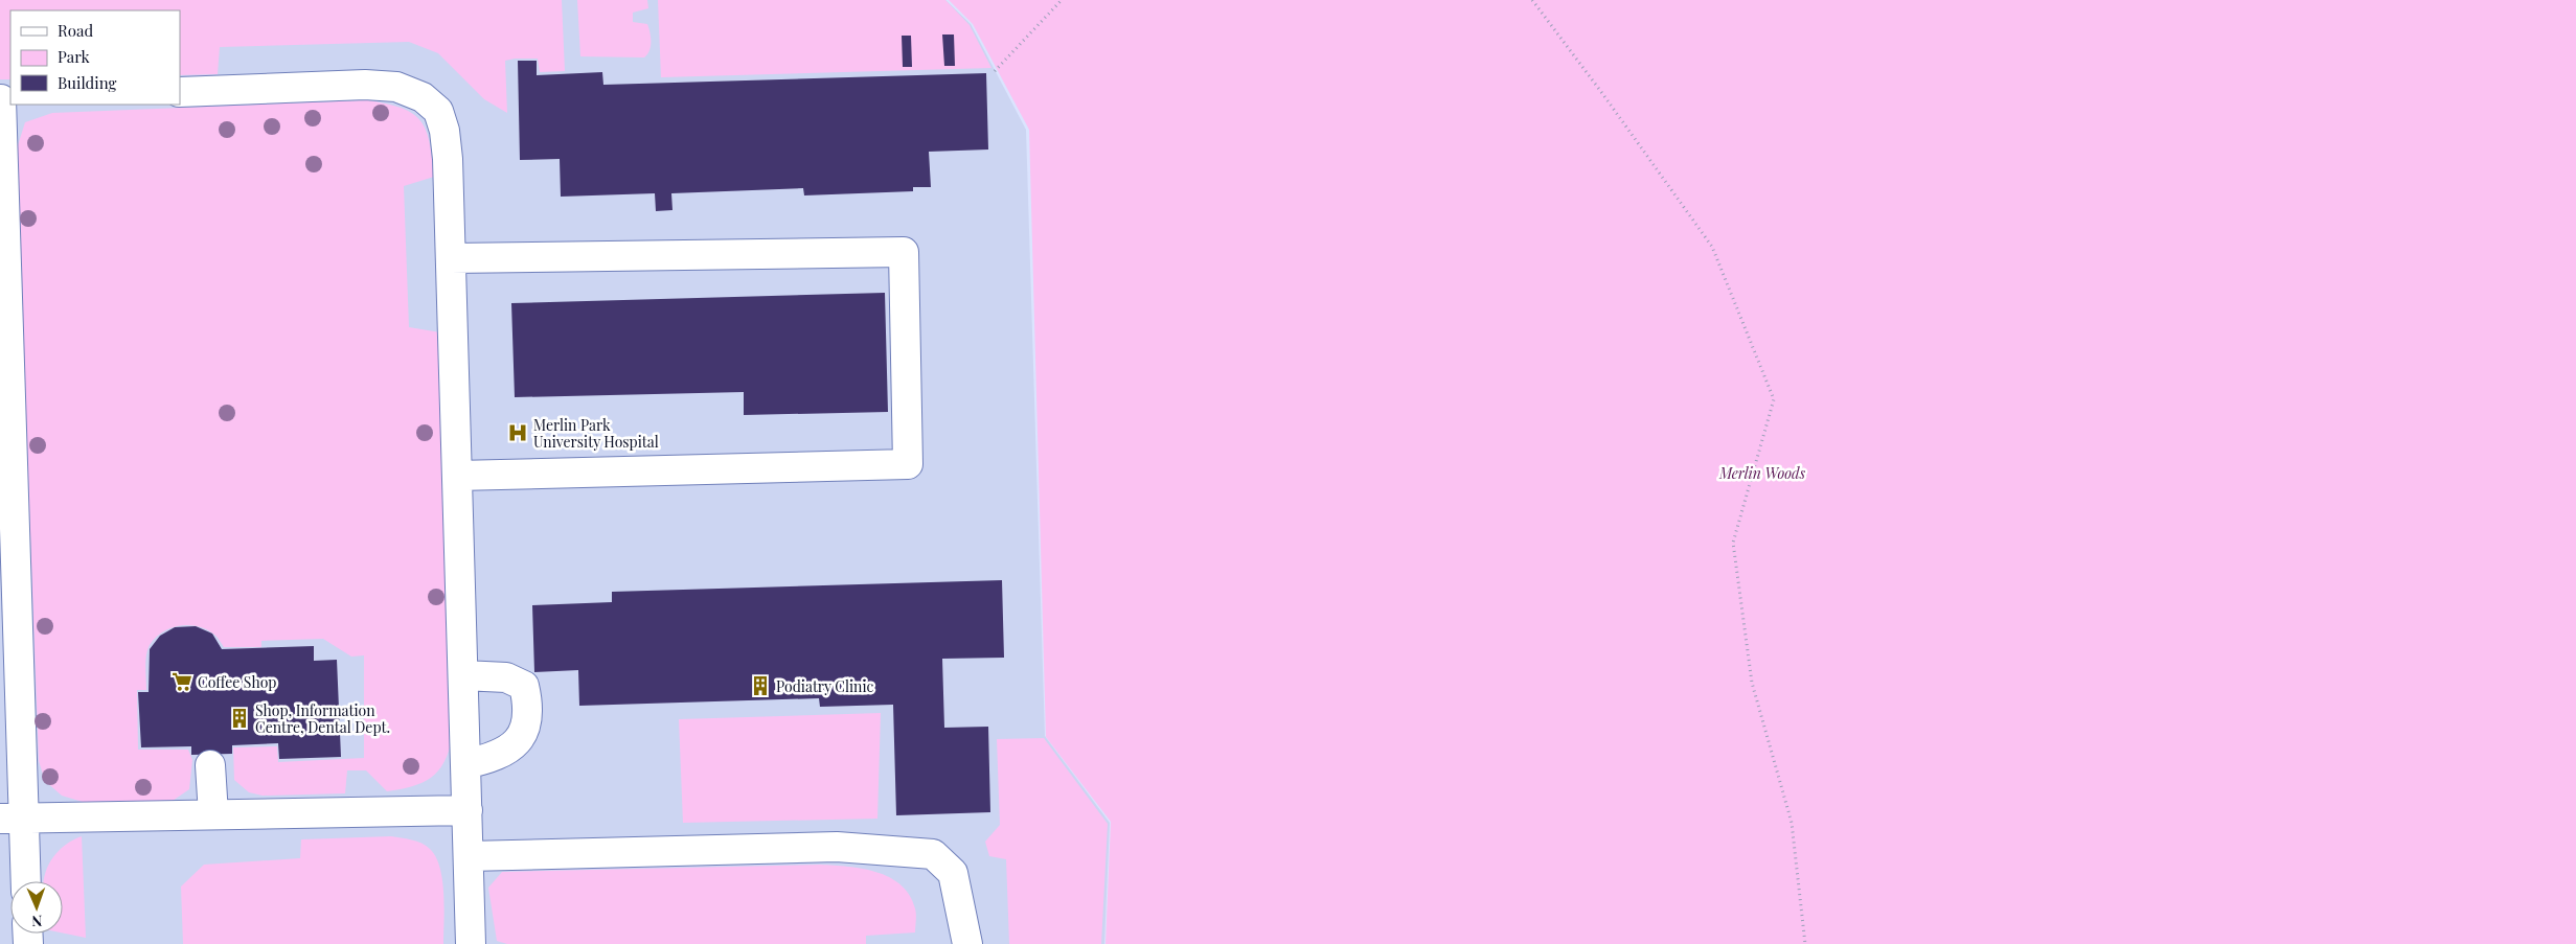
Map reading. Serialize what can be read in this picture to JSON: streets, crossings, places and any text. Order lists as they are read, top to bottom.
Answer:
{
  "parks": ["Merlin Woods"],
  "places": {
    "hospital": ["Merlin Park University Hospital"],
    "supermarket": ["Coffee Shop"],
    "building": ["Podiatry Clinic", "Shop, Information Centre, Dental Dept."]
  },
  "legend": ["Road", "Park", "Building"],
  "north": "bottom"
}
